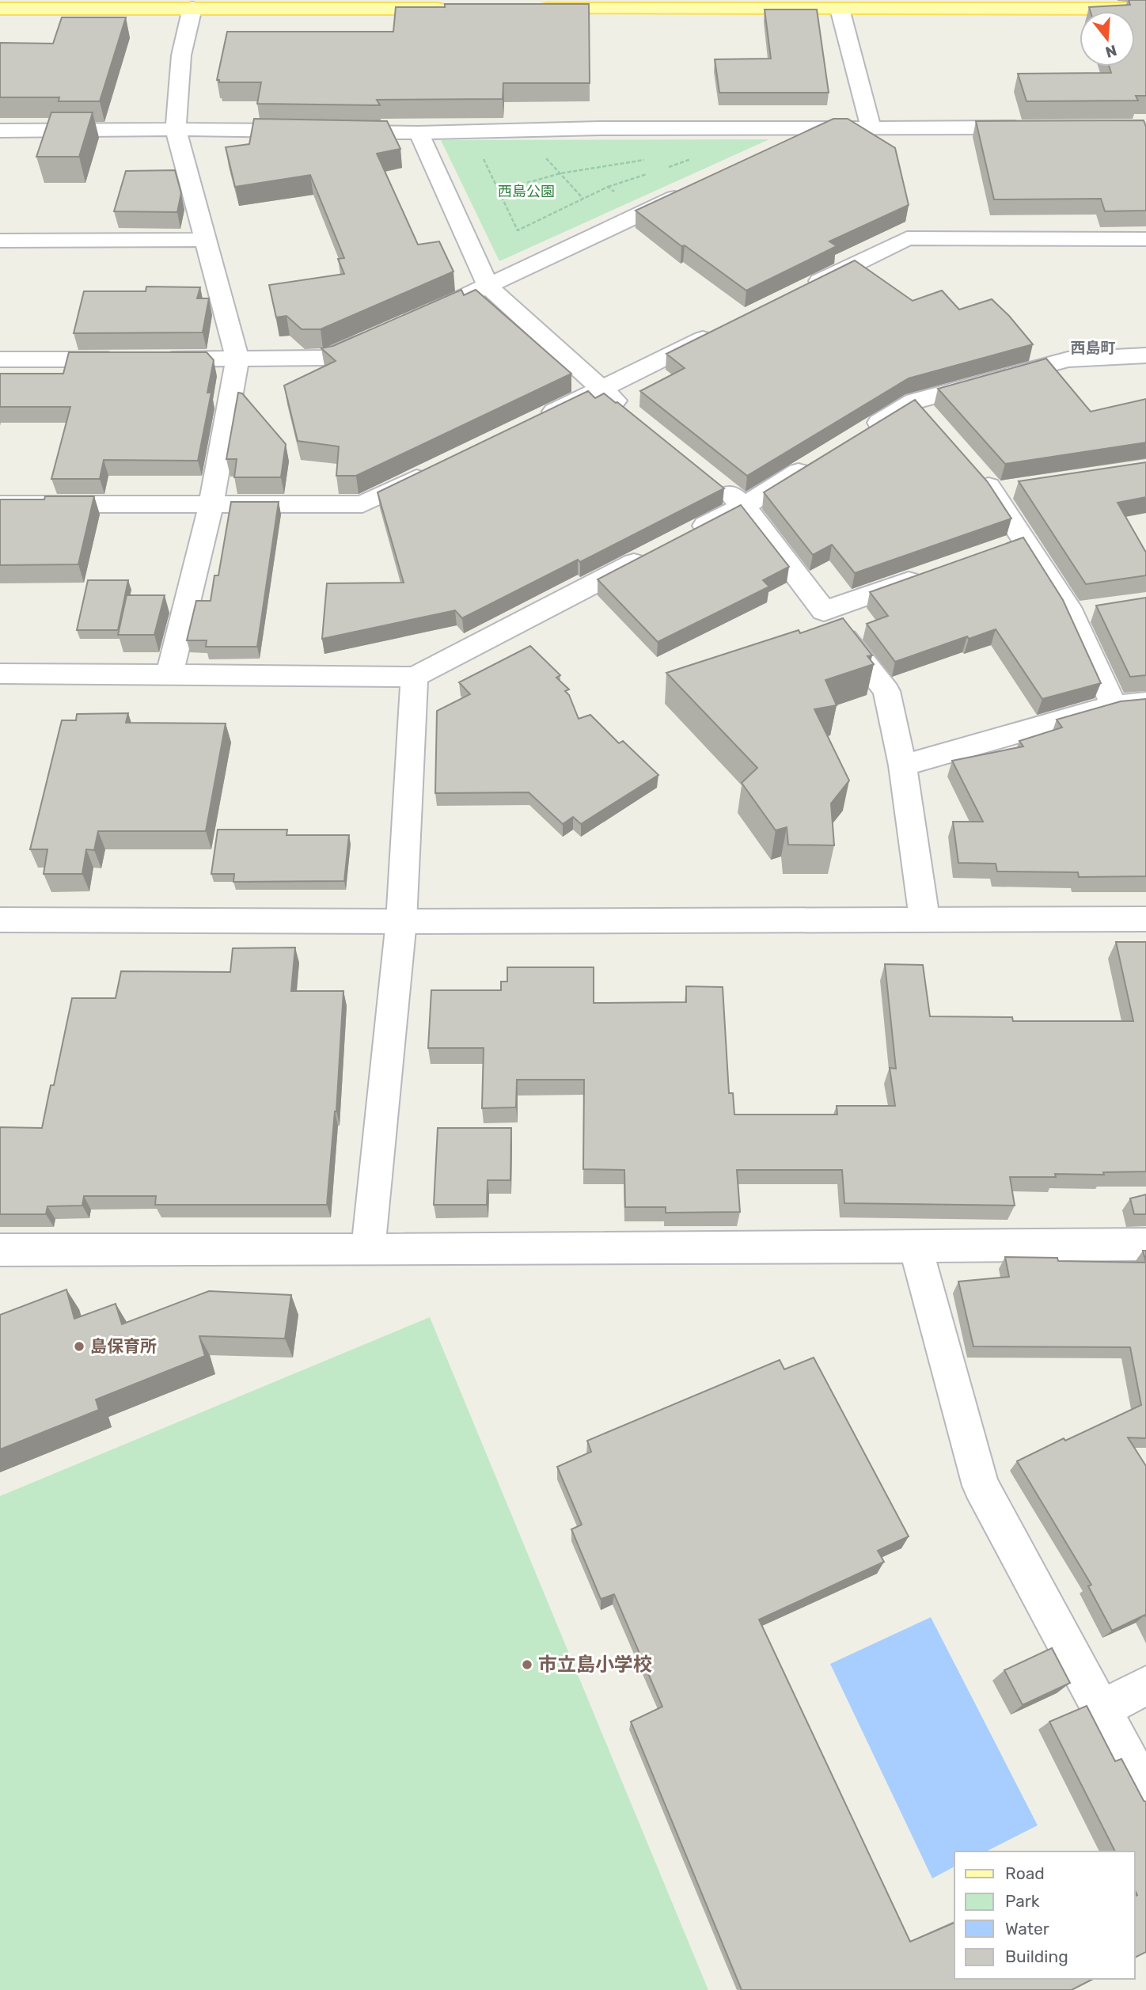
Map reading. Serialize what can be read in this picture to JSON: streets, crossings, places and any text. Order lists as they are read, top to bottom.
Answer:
{
  "districts": ["西島町"],
  "parks": ["西島公園"],
  "places": ["島保育所", "市立島小学校"],
  "legend": [
    "Road",
    "Park",
    "Water",
    "Building"
  ],
  "north": "bottom"
}
